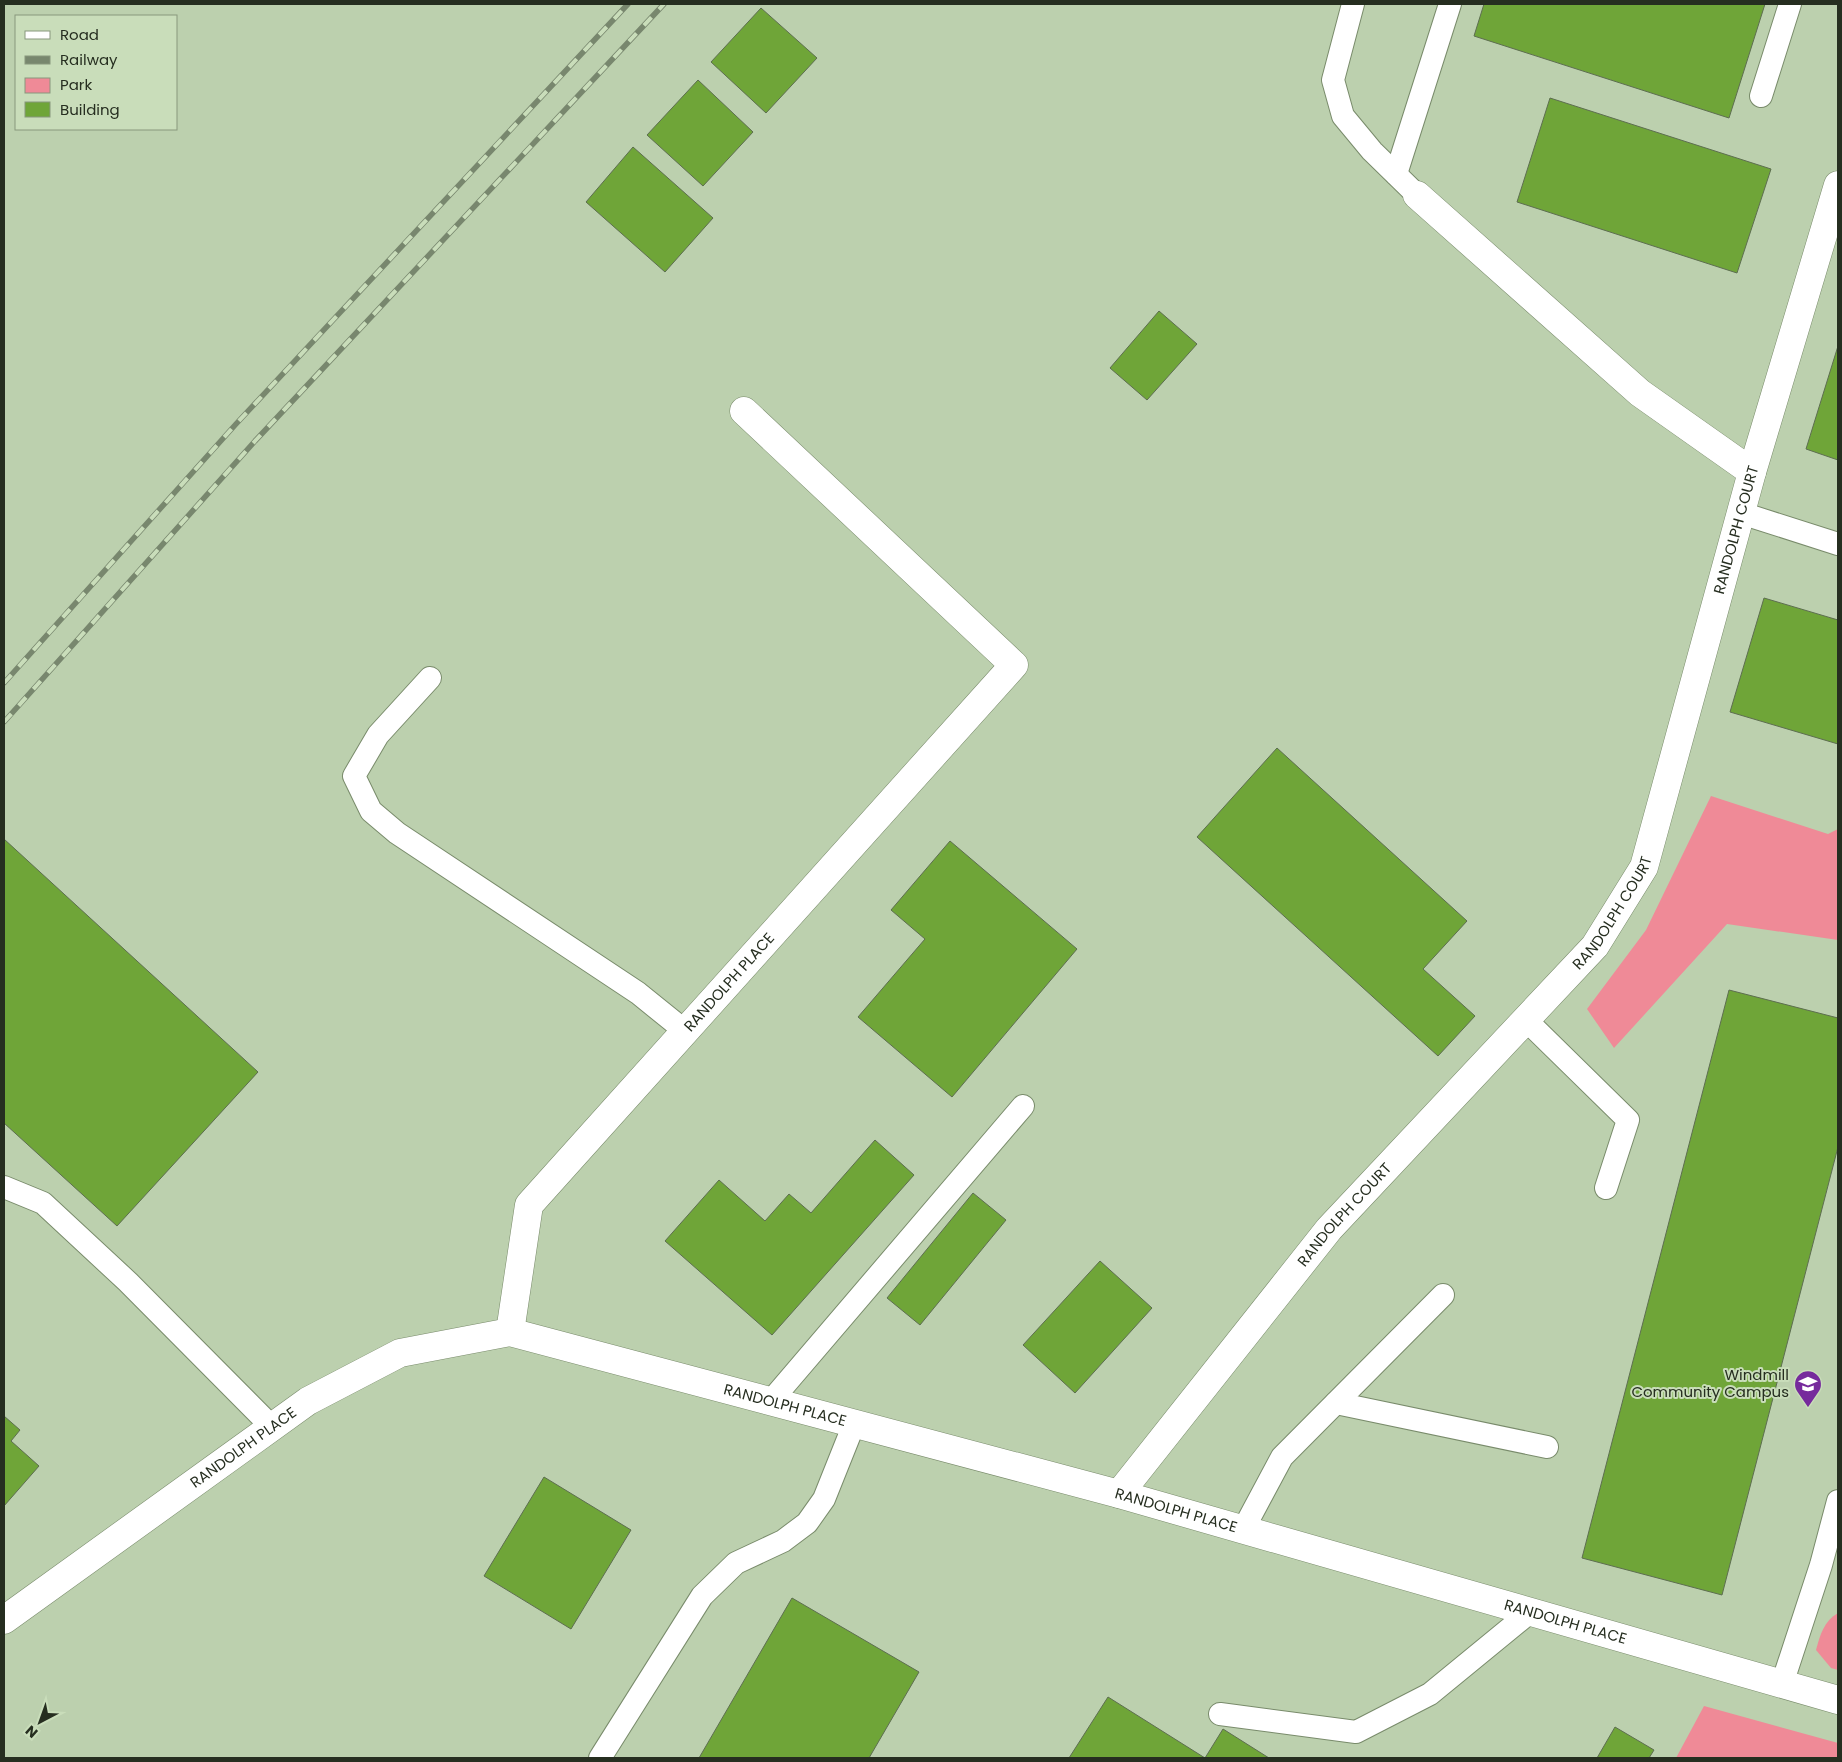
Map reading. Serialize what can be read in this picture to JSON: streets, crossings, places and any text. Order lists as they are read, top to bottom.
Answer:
{
  "streets": {
    "street": ["RANDOLPH COURT", "RANDOLPH PLACE"]
  },
  "crossings": [
    ["RANDOLPH COURT", "RANDOLPH PLACE"]
  ],
  "places": {
    "school or university": ["Windmill Community Campus"]
  },
  "legend": [
    "Road",
    "Railway",
    "Park",
    "Building"
  ],
  "north": "bottom left"
}
